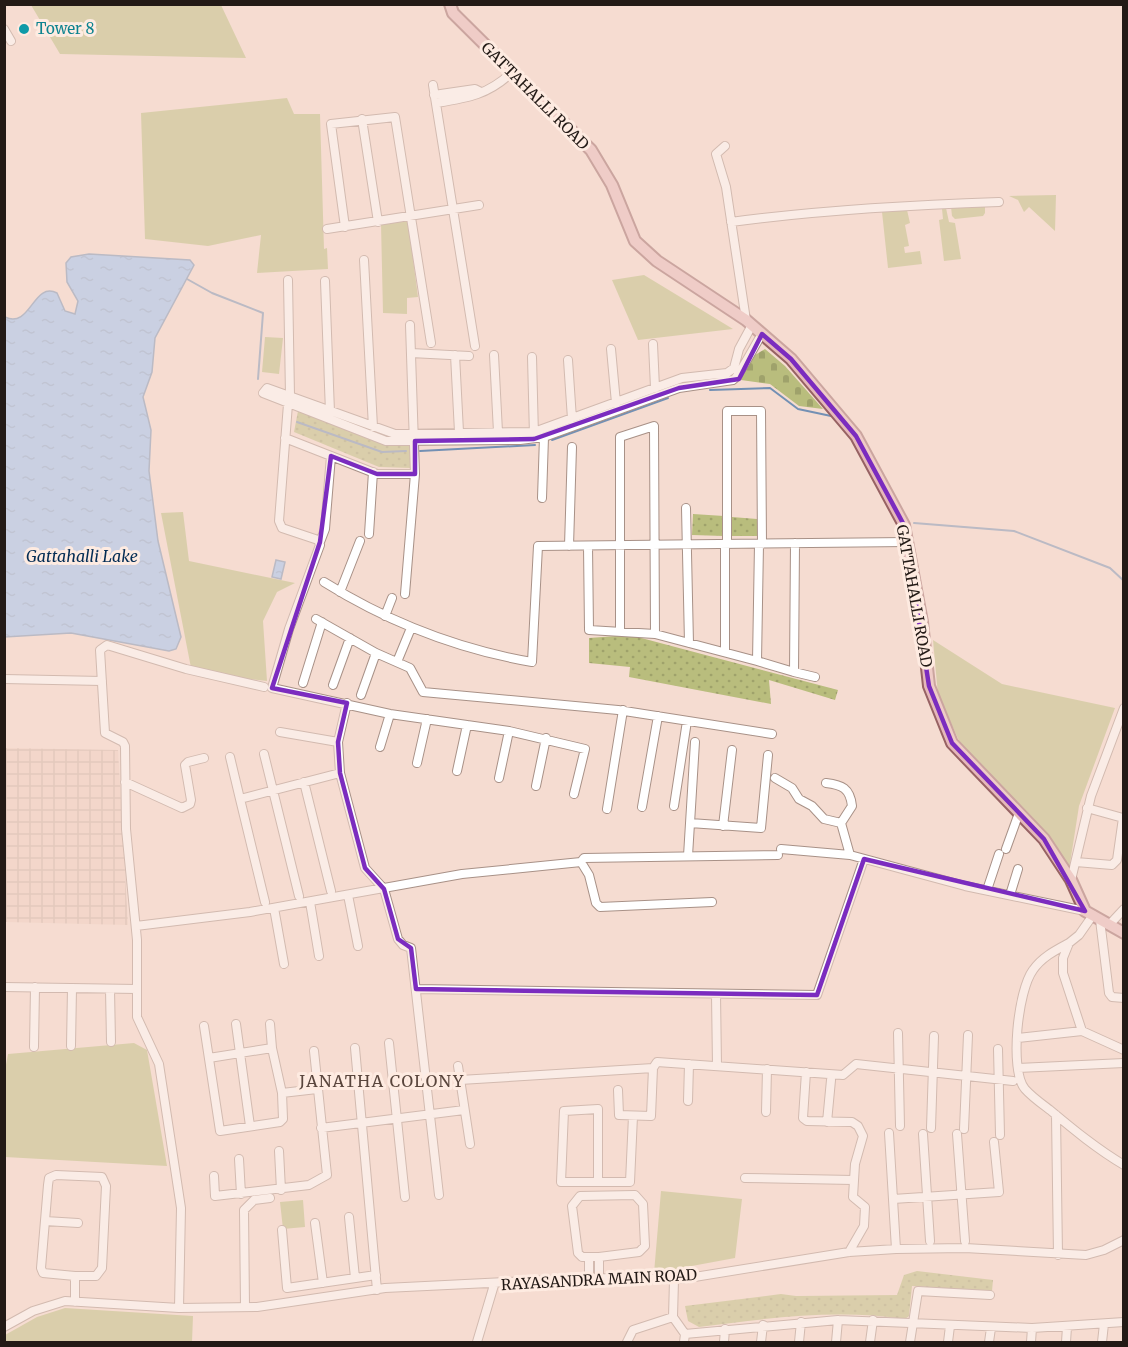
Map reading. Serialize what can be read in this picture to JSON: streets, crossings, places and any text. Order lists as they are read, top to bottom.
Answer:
{
  "streets": {
    "main road": ["GATTAHALLI ROAD"],
    "street": ["RAYASANDRA MAIN ROAD"]
  },
  "districts": ["JANATHA COLONY"],
  "water": ["Gattahalli Lake"],
  "places": ["Tower 8"]
}
